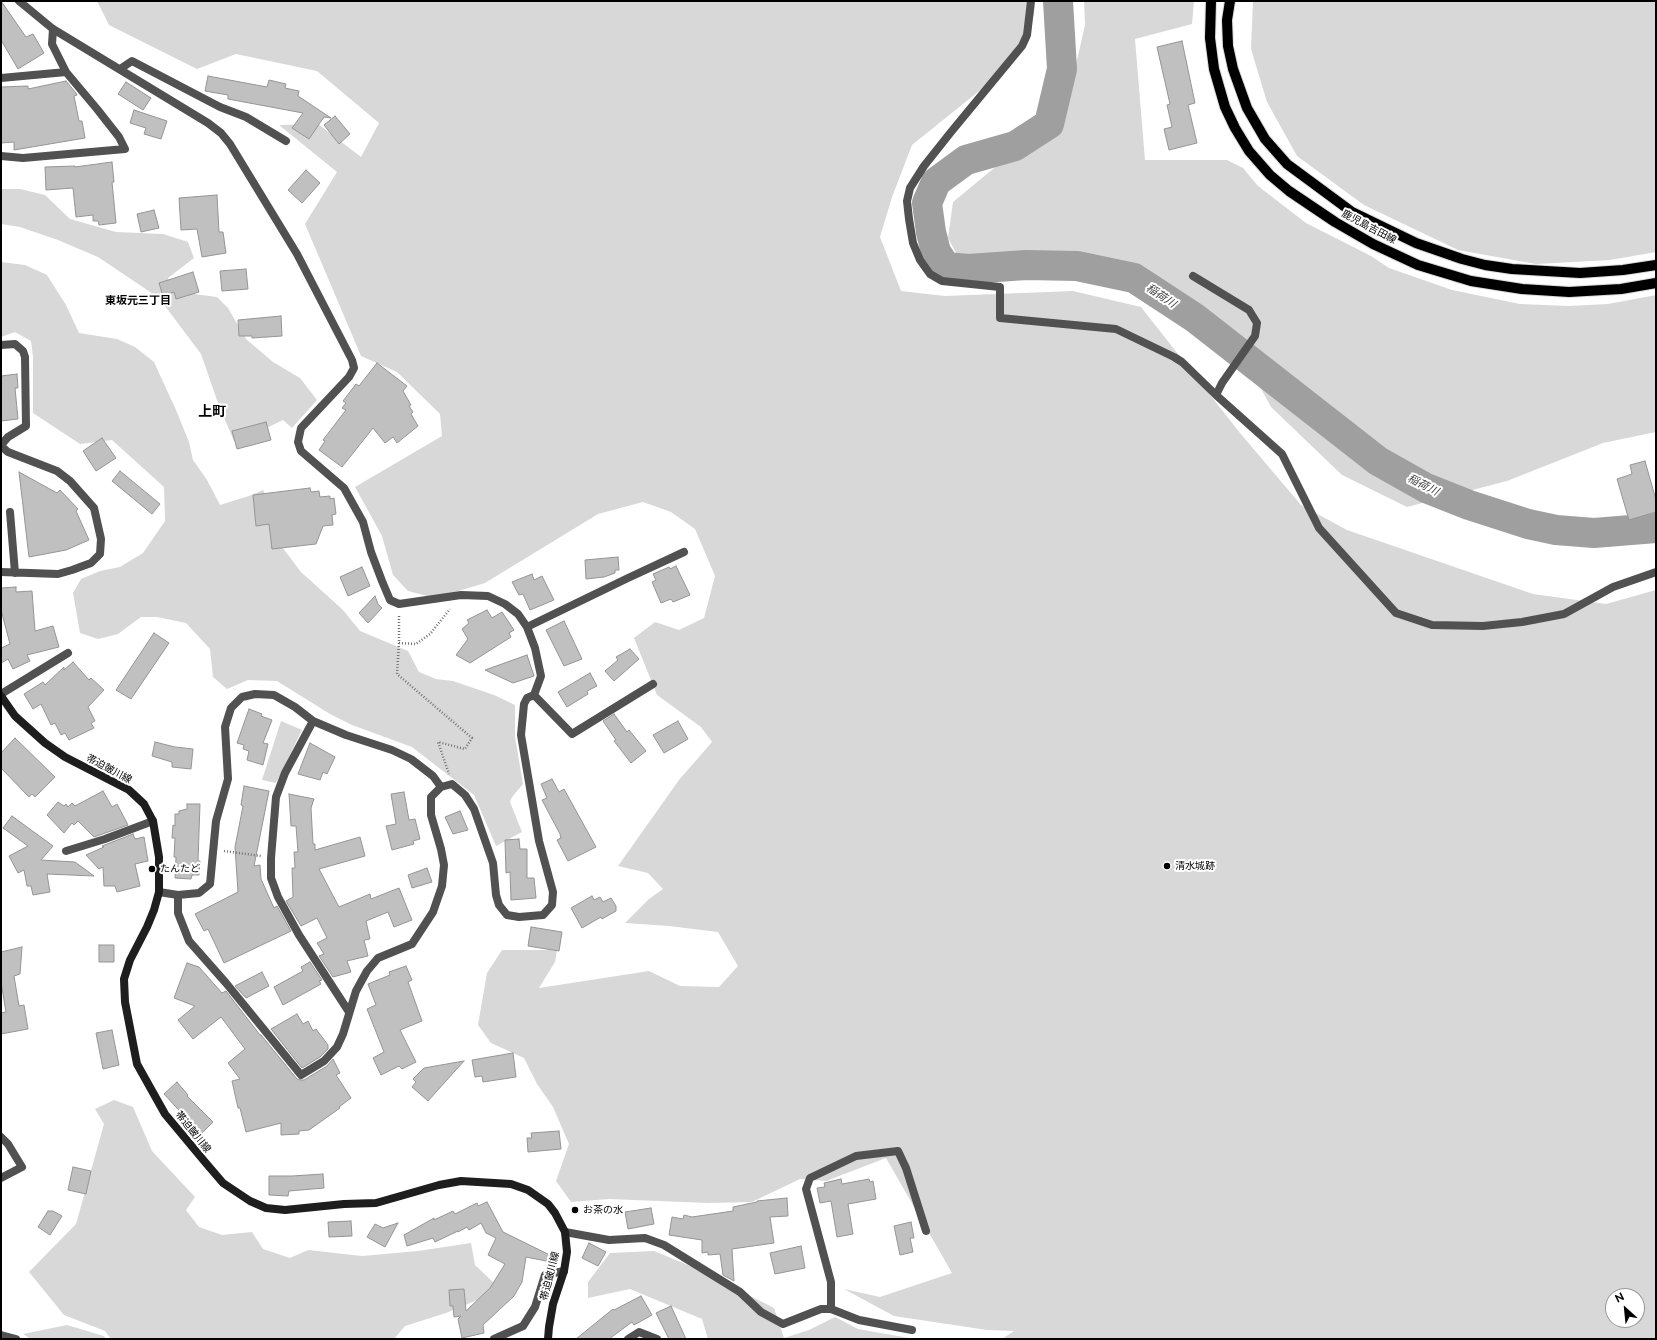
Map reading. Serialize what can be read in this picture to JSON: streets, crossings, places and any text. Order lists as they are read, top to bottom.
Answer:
{
  "streets": {
    "main road": ["鹿児島吉田線"],
    "street": ["帯迫皷川線"]
  },
  "districts": ["東坂元三丁目", "上町"],
  "water": ["稲荷川"],
  "places": ["清水城跡", "たんたど", "お茶の水"],
  "north": "top left"
}
